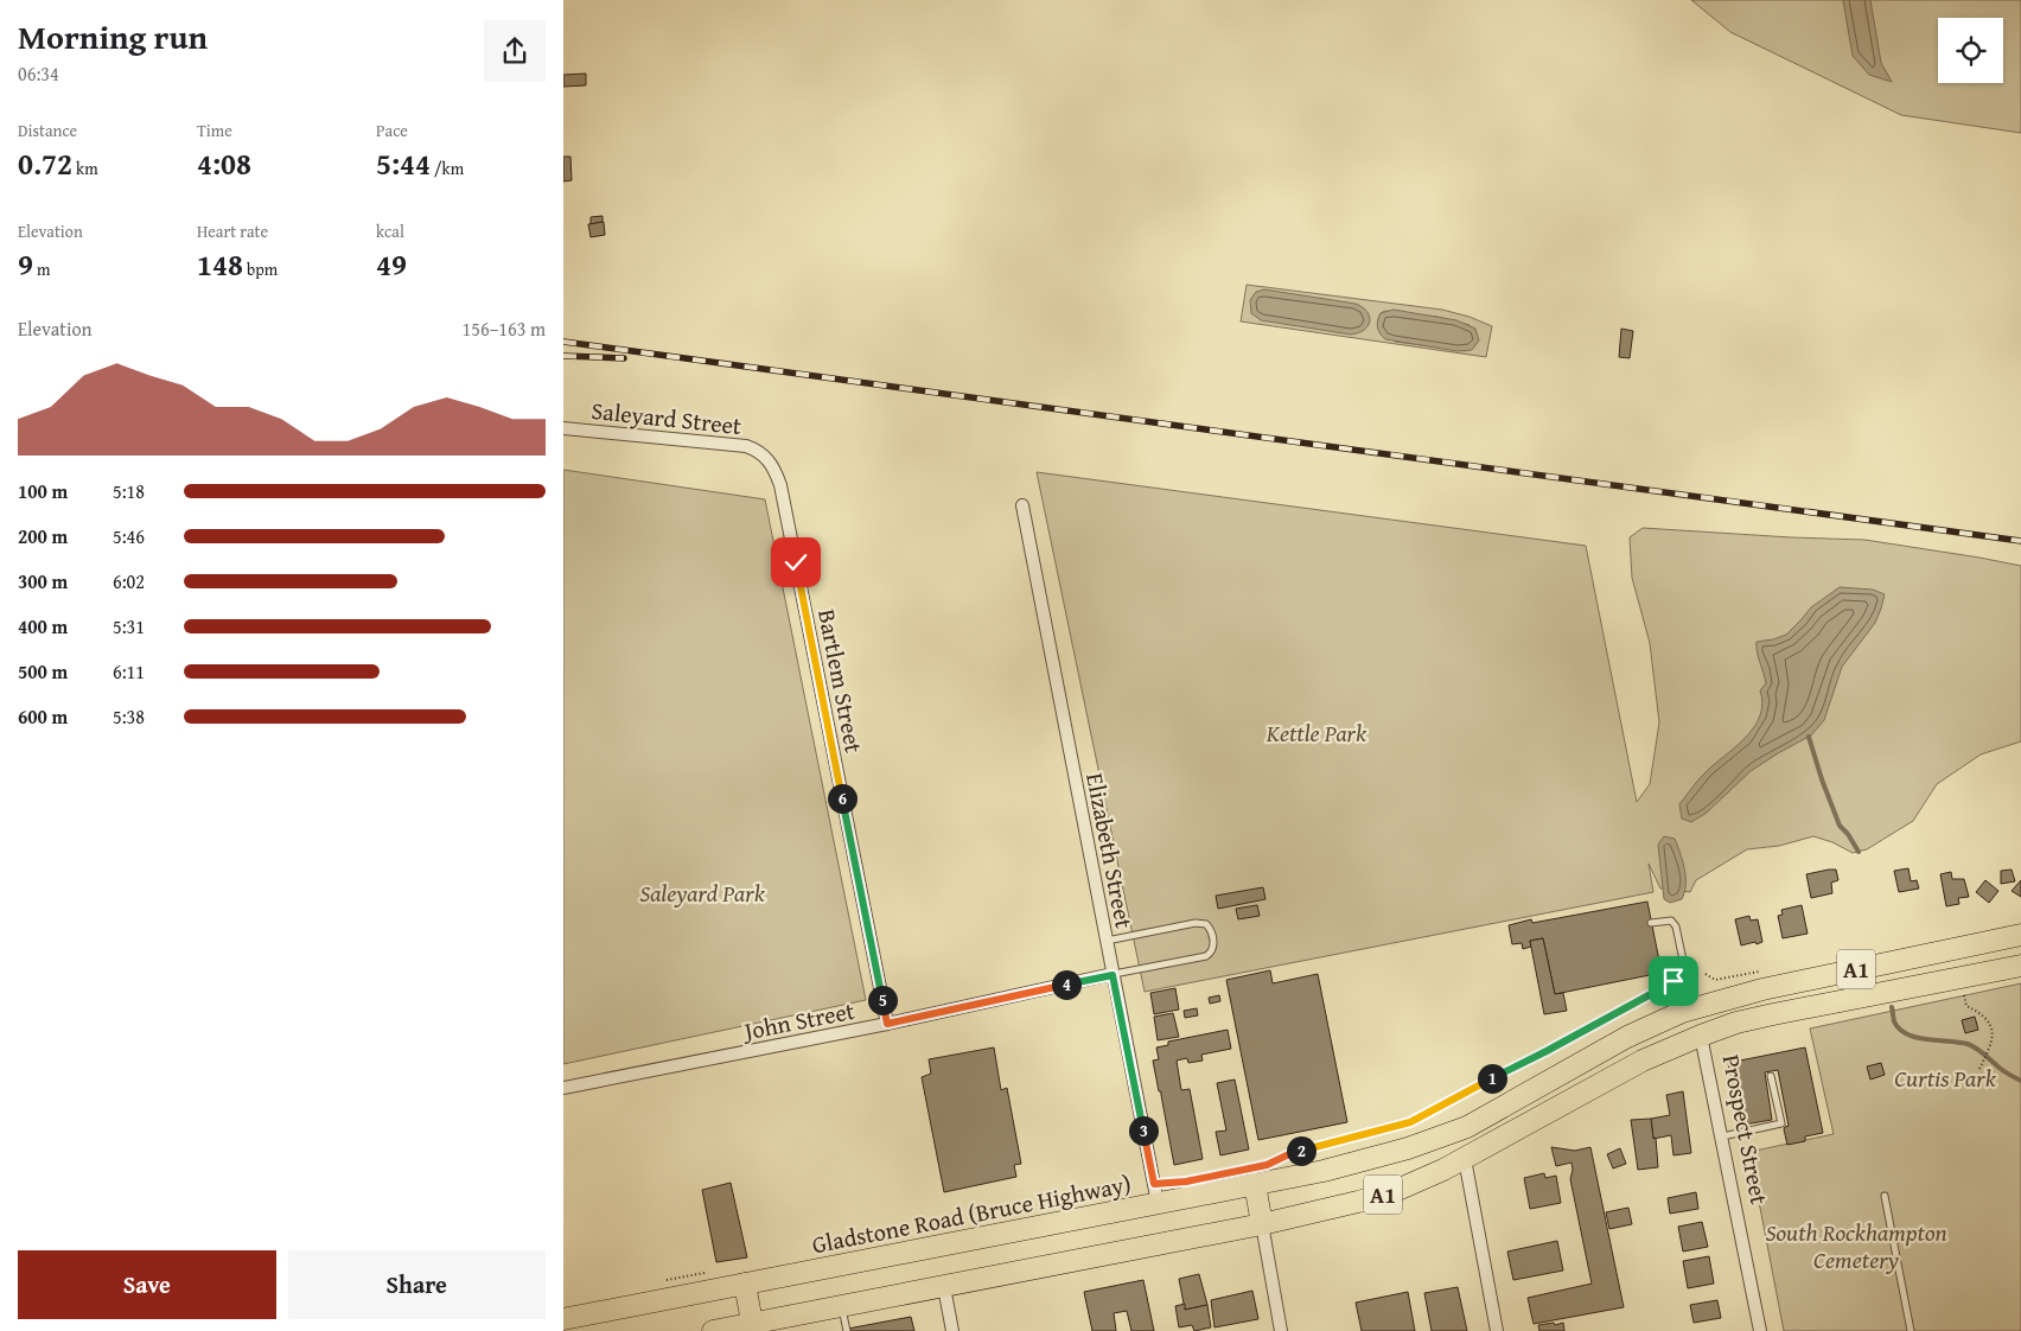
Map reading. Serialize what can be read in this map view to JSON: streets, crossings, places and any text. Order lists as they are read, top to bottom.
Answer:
{
  "streets": {
    "highway": ["A1", "Prospect Street", "Gladstone Road (Bruce Highway)"],
    "street": [
      "Saleyard Street",
      "Bartlem Street",
      "Elizabeth Street",
      "John Street"
    ]
  },
  "crossings": [
    ["Saleyard Street", "Bartlem Street"],
    ["Bartlem Street", "John Street"],
    ["Elizabeth Street", "John Street"],
    ["Elizabeth Street", "Gladstone Road (Bruce Highway)"],
    ["A1", "Prospect Street"],
    ["Prospect Street", "Gladstone Road (Bruce Highway)"]
  ],
  "parks": [
    "Kettle Park",
    "Saleyard Park",
    "Curtis Park",
    "South Rockhampton Cemetery"
  ],
  "page": {
    "heading": ["Morning run", "06:34"],
    "stats": [
      ["Distance", "0.72 km"],
      ["Time", "4:08"],
      ["Pace", "5:44 /km"],
      ["Elevation", "9 m"],
      ["Heart rate", "148 bpm"],
      ["kcal", "49"]
    ],
    "chart": ["Elevation", "156–163 m"],
    "list": [
      {
        "name": "100 m",
        "note": "5:18"
      },
      {
        "name": "200 m",
        "note": "5:46"
      },
      {
        "name": "300 m",
        "note": "6:02"
      },
      {
        "name": "400 m",
        "note": "5:31"
      },
      {
        "name": "500 m",
        "note": "6:11"
      },
      {
        "name": "600 m",
        "note": "5:38"
      }
    ],
    "pins": [
      "6",
      "4",
      "5",
      "1",
      "3",
      "2"
    ],
    "buttons": ["Save", "Share"]
  }
}
